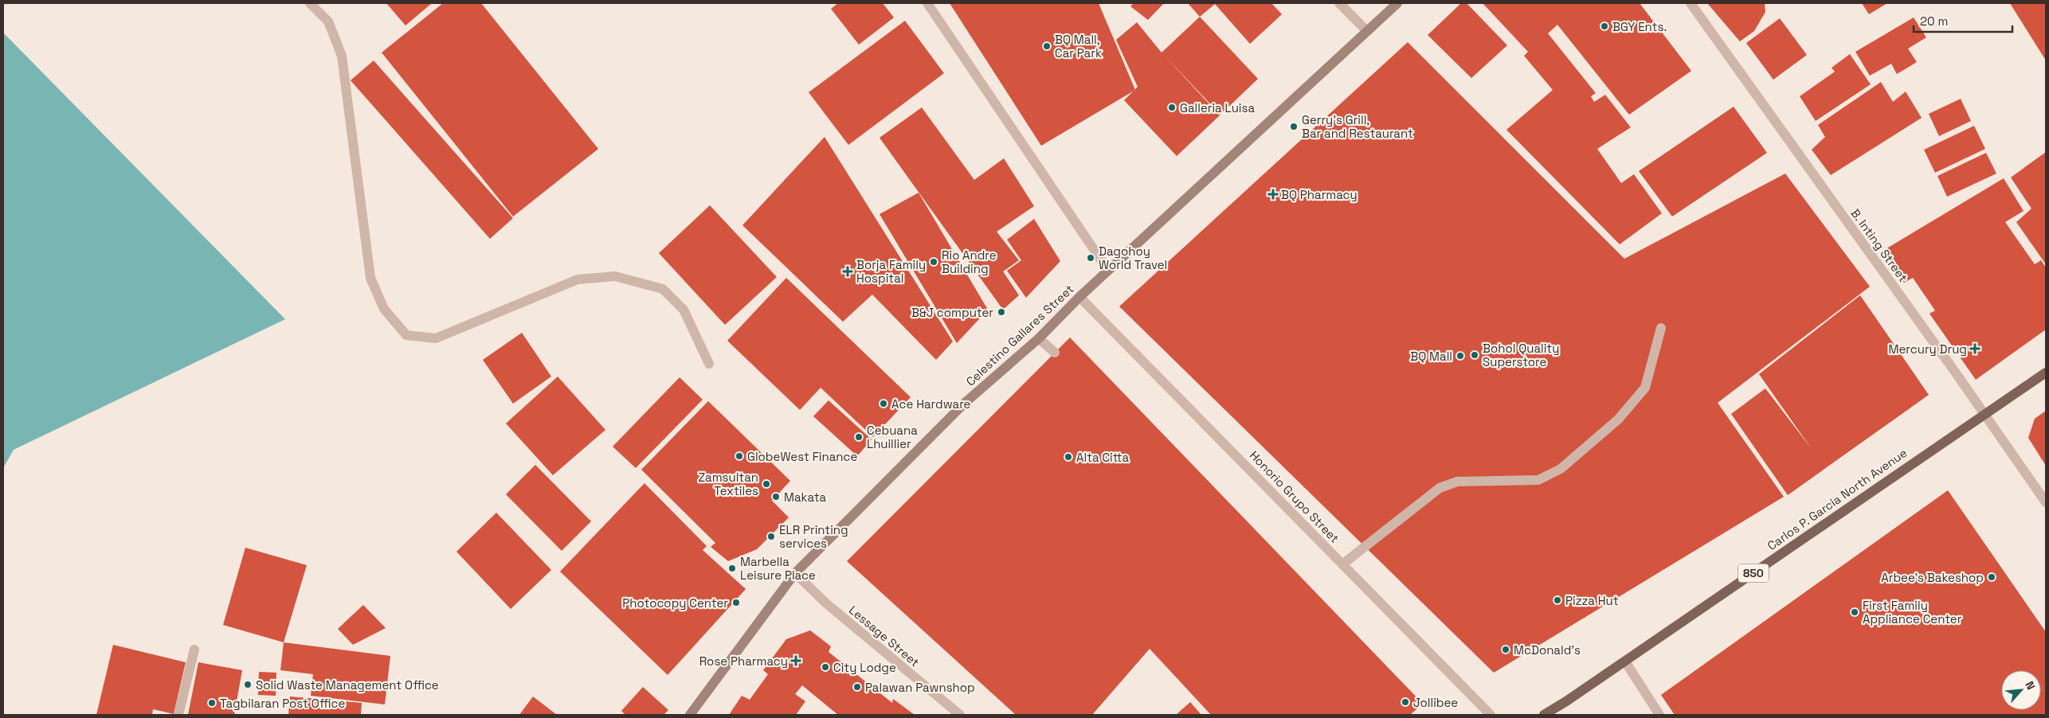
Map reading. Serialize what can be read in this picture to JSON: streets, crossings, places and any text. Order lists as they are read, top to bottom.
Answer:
{
  "streets": {
    "main road": ["Celestino Gallares Street", "Carlos P. Garcia North Avenue", "850"],
    "street": ["B. Inting Street", "Honorio Grupo Street", "Lessage Street"]
  },
  "crossings": [
    ["B. Inting Street", "Carlos P. Garcia North Avenue"],
    ["Celestino Gallares Street", "Honorio Grupo Street"],
    ["Celestino Gallares Street", "Lessage Street"]
  ],
  "places": {
    "other": [
      "BGY Ents.",
      "BQ Mall, Car Park",
      "Galleria Luisa",
      "Gerry's Grill, Bar and Restaurant",
      "Dagohoy World Travel",
      "Rio Andre Building",
      "B&J computer",
      "Bohol Quality Superstore",
      "BQ Mall",
      "Ace Hardware",
      "Cebuana Lhuillier",
      "GlobeWest Finance",
      "Alta Citta",
      "Zamsultan Textiles",
      "Makata",
      "ELR Printing services",
      "Marbella Leisure Place",
      "Arbee's Bakeshop",
      "Pizza Hut",
      "Photocopy Center",
      "First Family Appliance Center",
      "McDonald's",
      "City Lodge",
      "Solid Waste Management Office",
      "Palawan Pawnshop",
      "Jollibee",
      "Tagbilaran Post Office"
    ],
    "health": [
      "BQ Pharmacy",
      "Borja Family Hospital",
      "Mercury Drug",
      "Rose Pharmacy"
    ]
  },
  "scale_bar": "20 m",
  "north": "top right"
}
